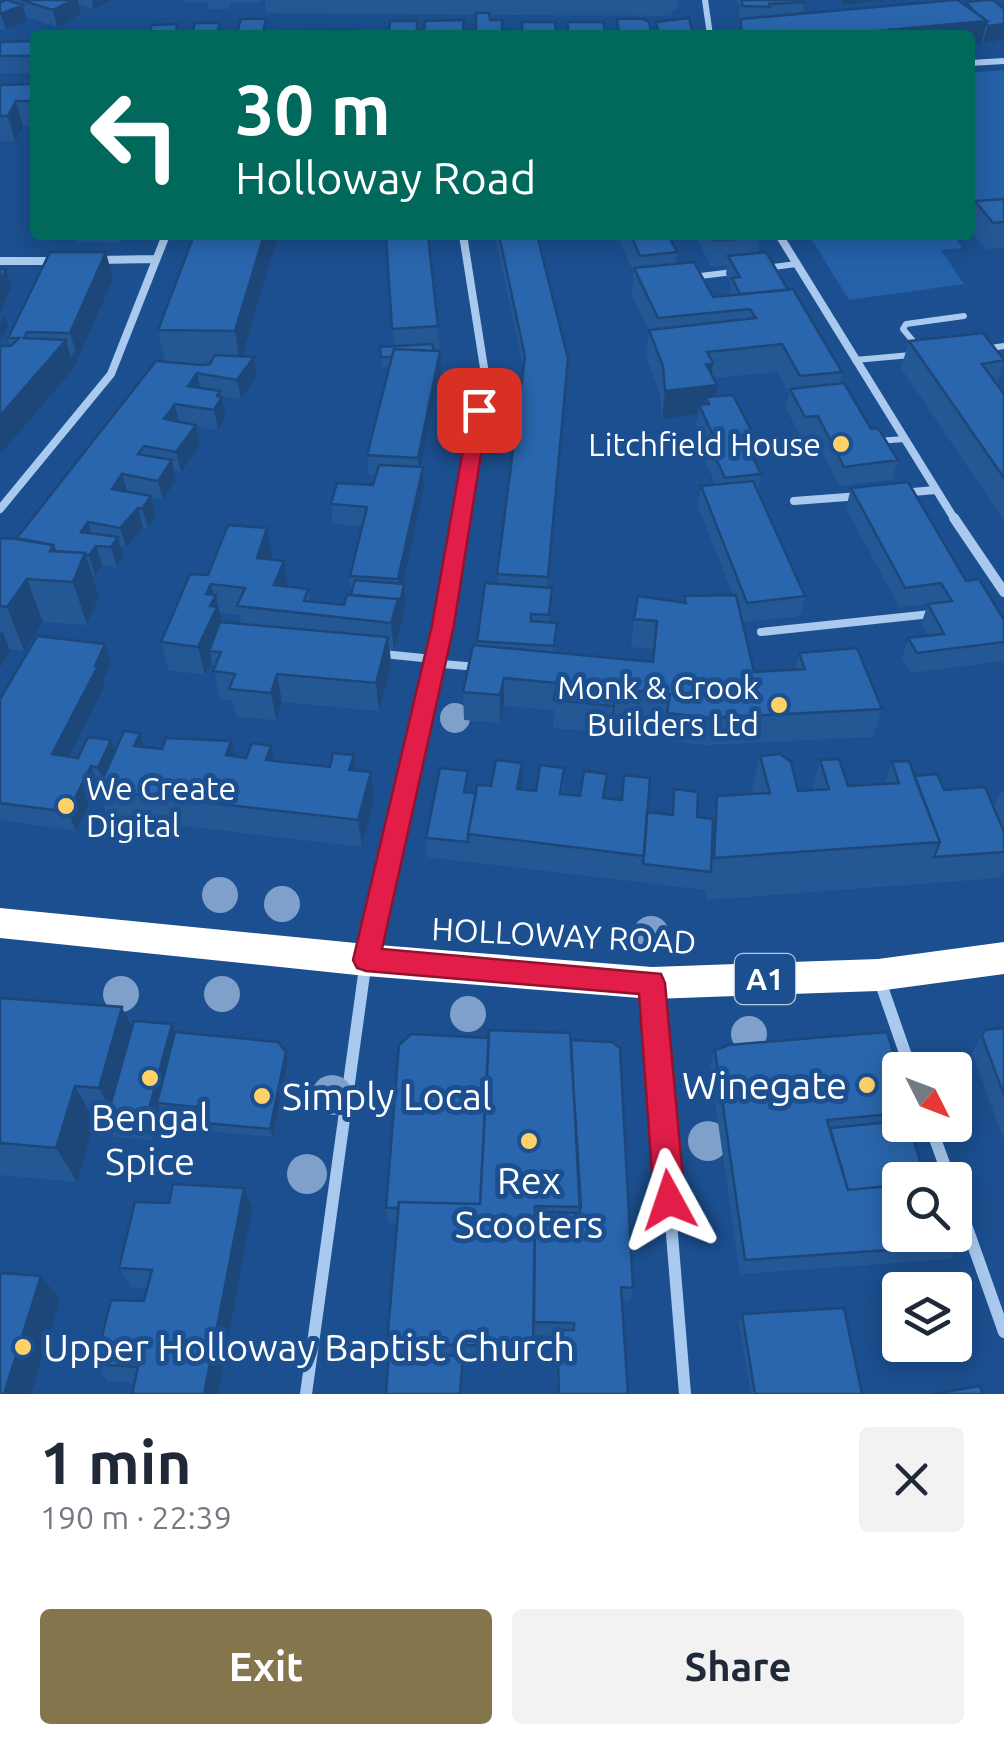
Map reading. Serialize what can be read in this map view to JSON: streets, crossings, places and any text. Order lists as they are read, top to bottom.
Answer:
{
  "streets": {
    "highway": ["HOLLOWAY ROAD", "A1"]
  },
  "places": [
    "Litchfield House",
    "Monk & Crook Builders Ltd",
    "We Create Digital",
    "Bengal Spice",
    "Winegate",
    "Simply Local",
    "Rex Scooters",
    "Upper Holloway Baptist Church"
  ],
  "north": "bottom right",
  "page": {
    "turn": ["30 m", "Holloway Road"],
    "heading": ["1 min", "190 m · 22:39"],
    "buttons": ["Exit", "Share"]
  }
}
